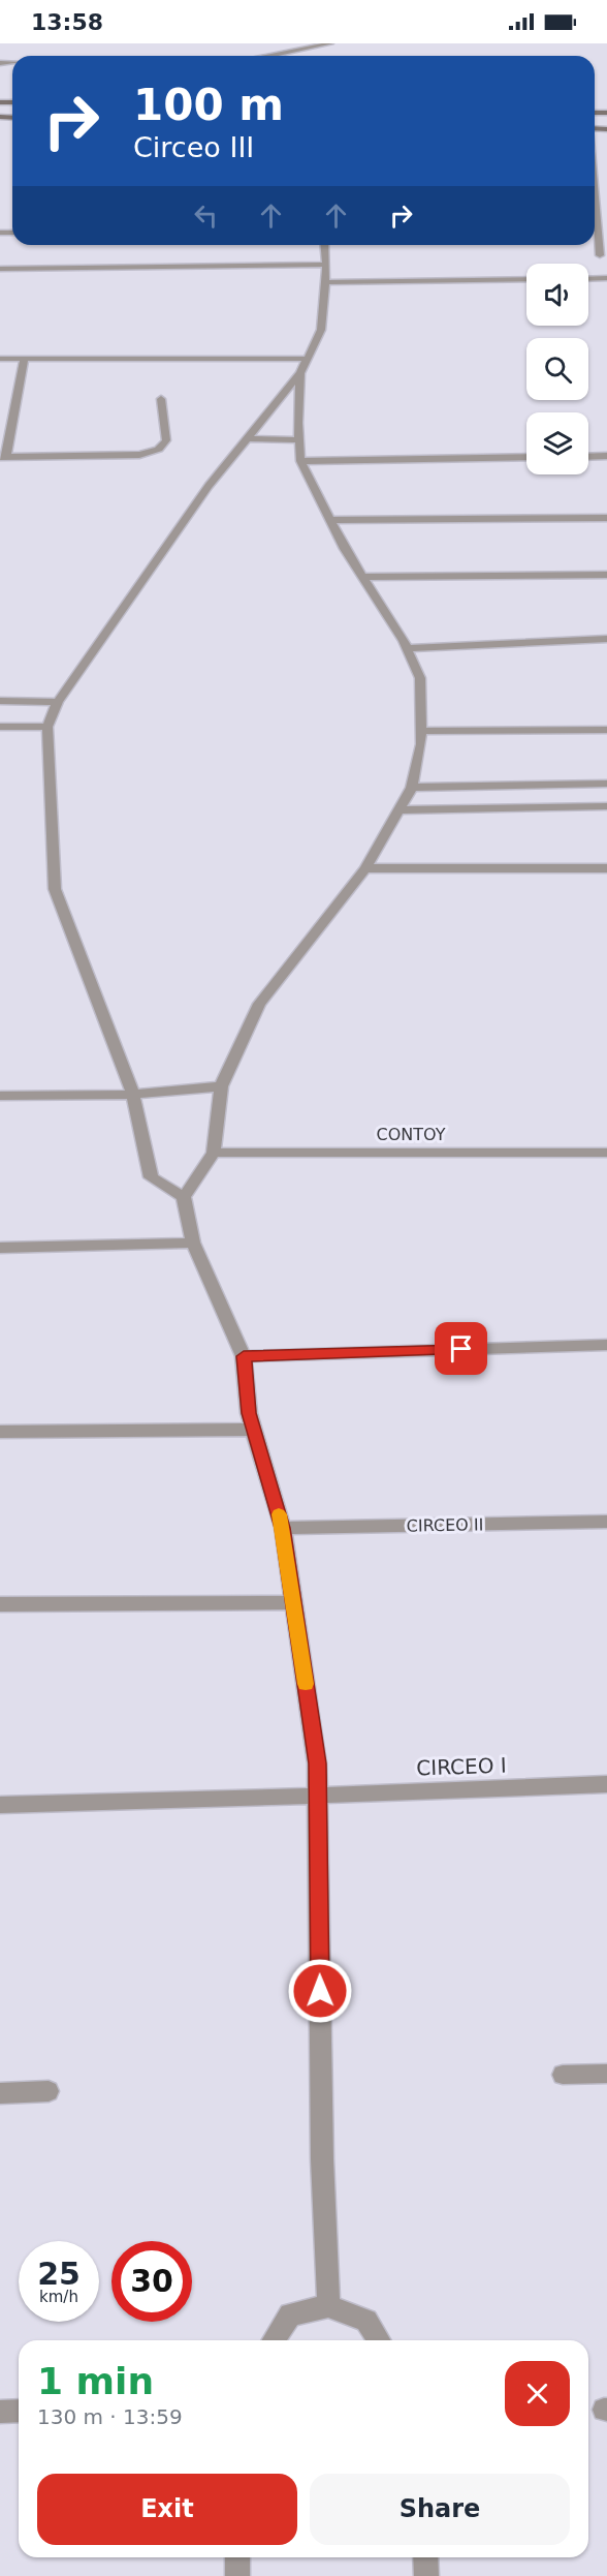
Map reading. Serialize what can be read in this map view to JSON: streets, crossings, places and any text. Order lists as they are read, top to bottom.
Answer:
{
  "streets": {
    "street": ["CONTOY", "CIRCEO II", "CIRCEO I"]
  },
  "page": {
    "status": "13:58",
    "turn": ["100 m", "Circeo III"],
    "speed": "25 km/h",
    "limit": "30",
    "heading": ["1 min", "130 m · 13:59"],
    "buttons": ["Exit", "Share"]
  }
}
